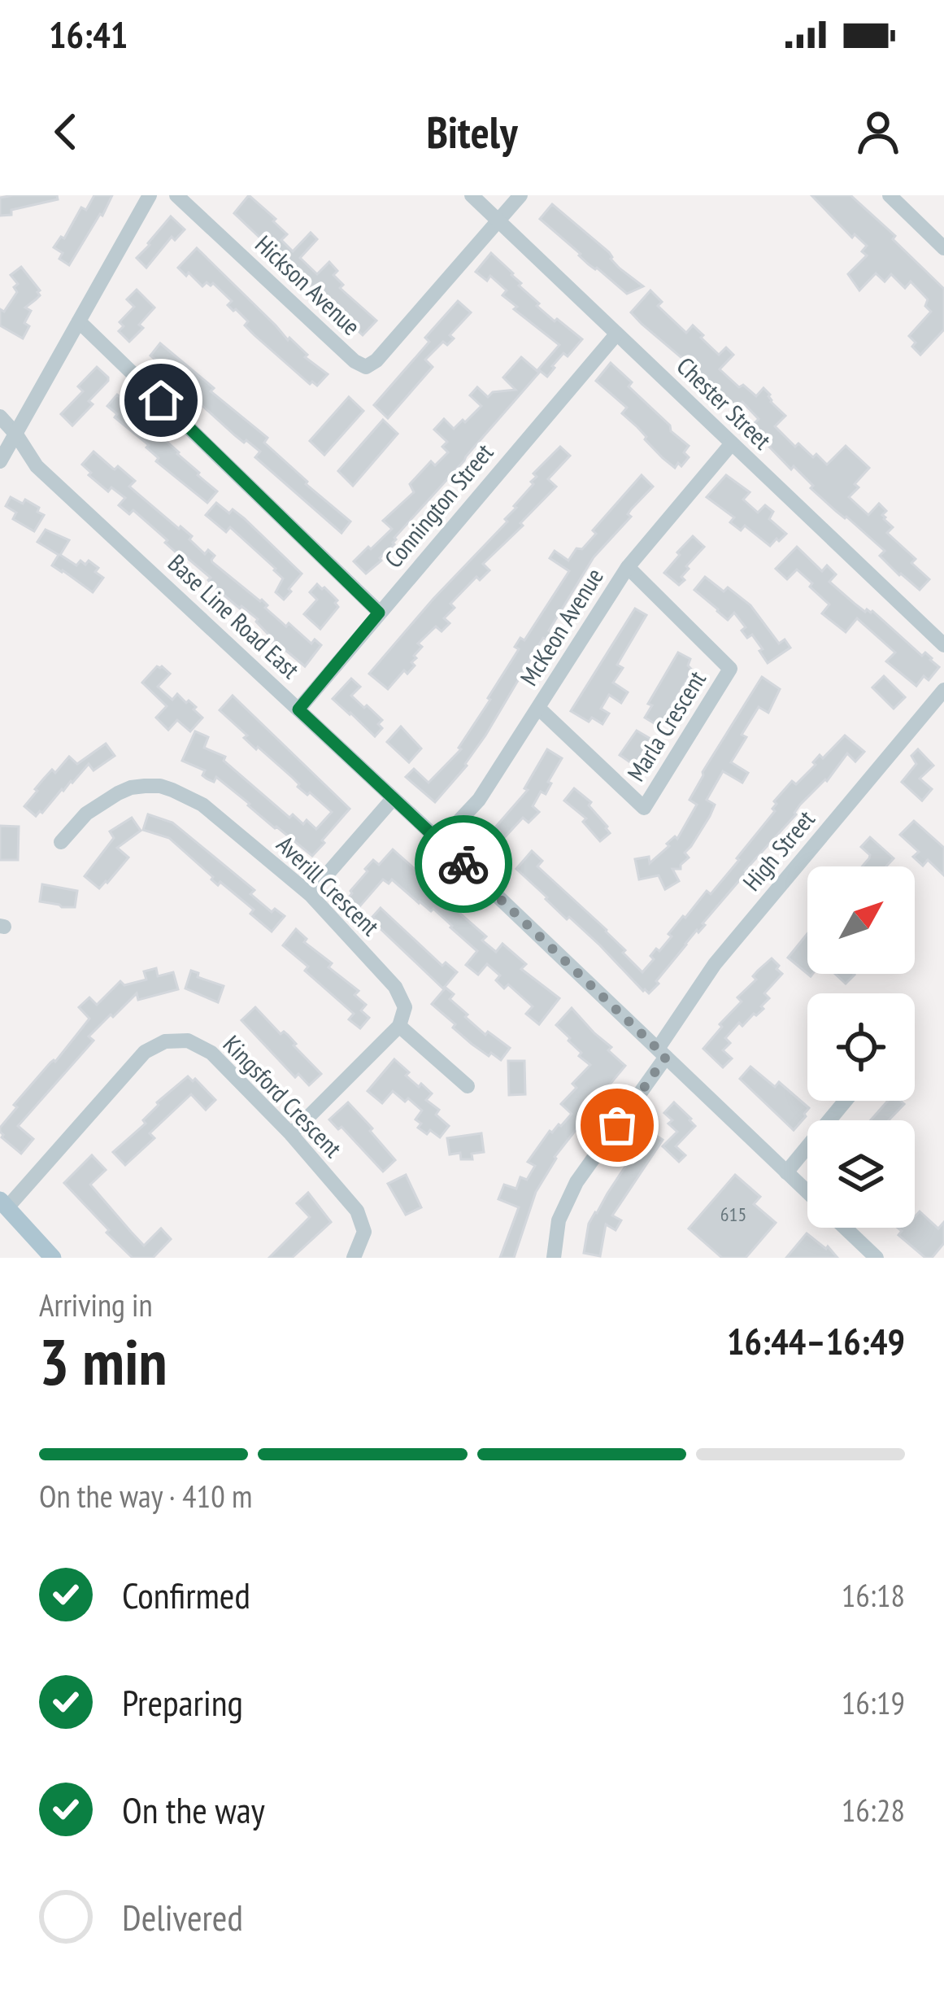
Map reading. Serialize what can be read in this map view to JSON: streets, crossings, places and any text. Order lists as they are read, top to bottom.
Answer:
{
  "streets": {
    "street": [
      "Hickson Avenue",
      "Chester Street",
      "Connington Street",
      "Base Line Road East",
      "McKeon Avenue",
      "Marla Crescent",
      "High Street",
      "Averill Crescent",
      "Kingsford Crescent"
    ]
  },
  "crossings": [
    ["Hickson Avenue", "Chester Street"],
    ["Chester Street", "Connington Street"],
    ["Chester Street", "McKeon Avenue"],
    ["Connington Street", "Base Line Road East"],
    ["Base Line Road East", "McKeon Avenue"],
    ["Base Line Road East", "High Street"],
    ["McKeon Avenue", "Marla Crescent"]
  ],
  "house_numbers": ["615"],
  "north": "top right",
  "page": {
    "status": "16:41",
    "header": "Bitely",
    "heading": ["3 min", "Arriving in", "16:44–16:49"],
    "bar": "On the way · 410 m",
    "list": [
      ["Confirmed", "16:18"],
      ["Preparing", "16:19"],
      ["On the way", "16:28"],
      "Delivered"
    ]
  }
}
